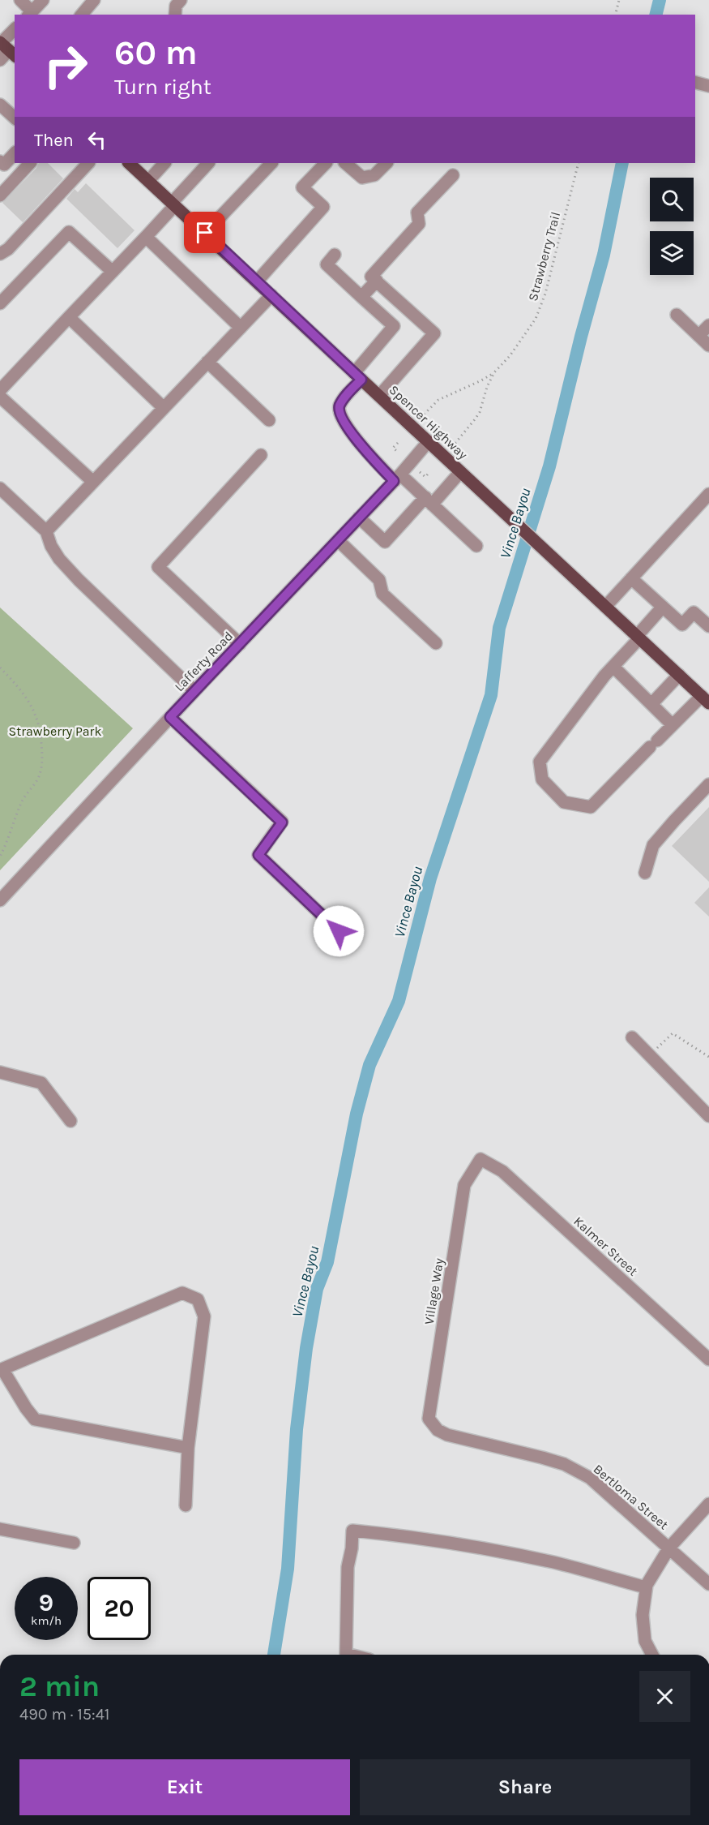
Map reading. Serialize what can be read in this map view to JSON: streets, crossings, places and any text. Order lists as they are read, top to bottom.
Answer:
{
  "streets": {
    "main road": ["Spencer Highway"],
    "street": [
      "Lafferty Road",
      "Kalmer Street",
      "Village Way",
      "Bertloma Street"
    ],
    "path": ["Strawberry Trail"]
  },
  "crossings": [
    ["Spencer Highway", "Lafferty Road"],
    ["Kalmer Street", "Village Way"],
    ["Village Way", "Bertloma Street"]
  ],
  "water": ["Vince Bayou"],
  "parks": ["Strawberry Park"],
  "page": {
    "turn": ["60 m", "Turn right"],
    "then": "Then",
    "speed": "9 km/h",
    "limit": "20",
    "heading": ["2 min", "490 m · 15:41"],
    "buttons": ["Exit", "Share"]
  }
}
